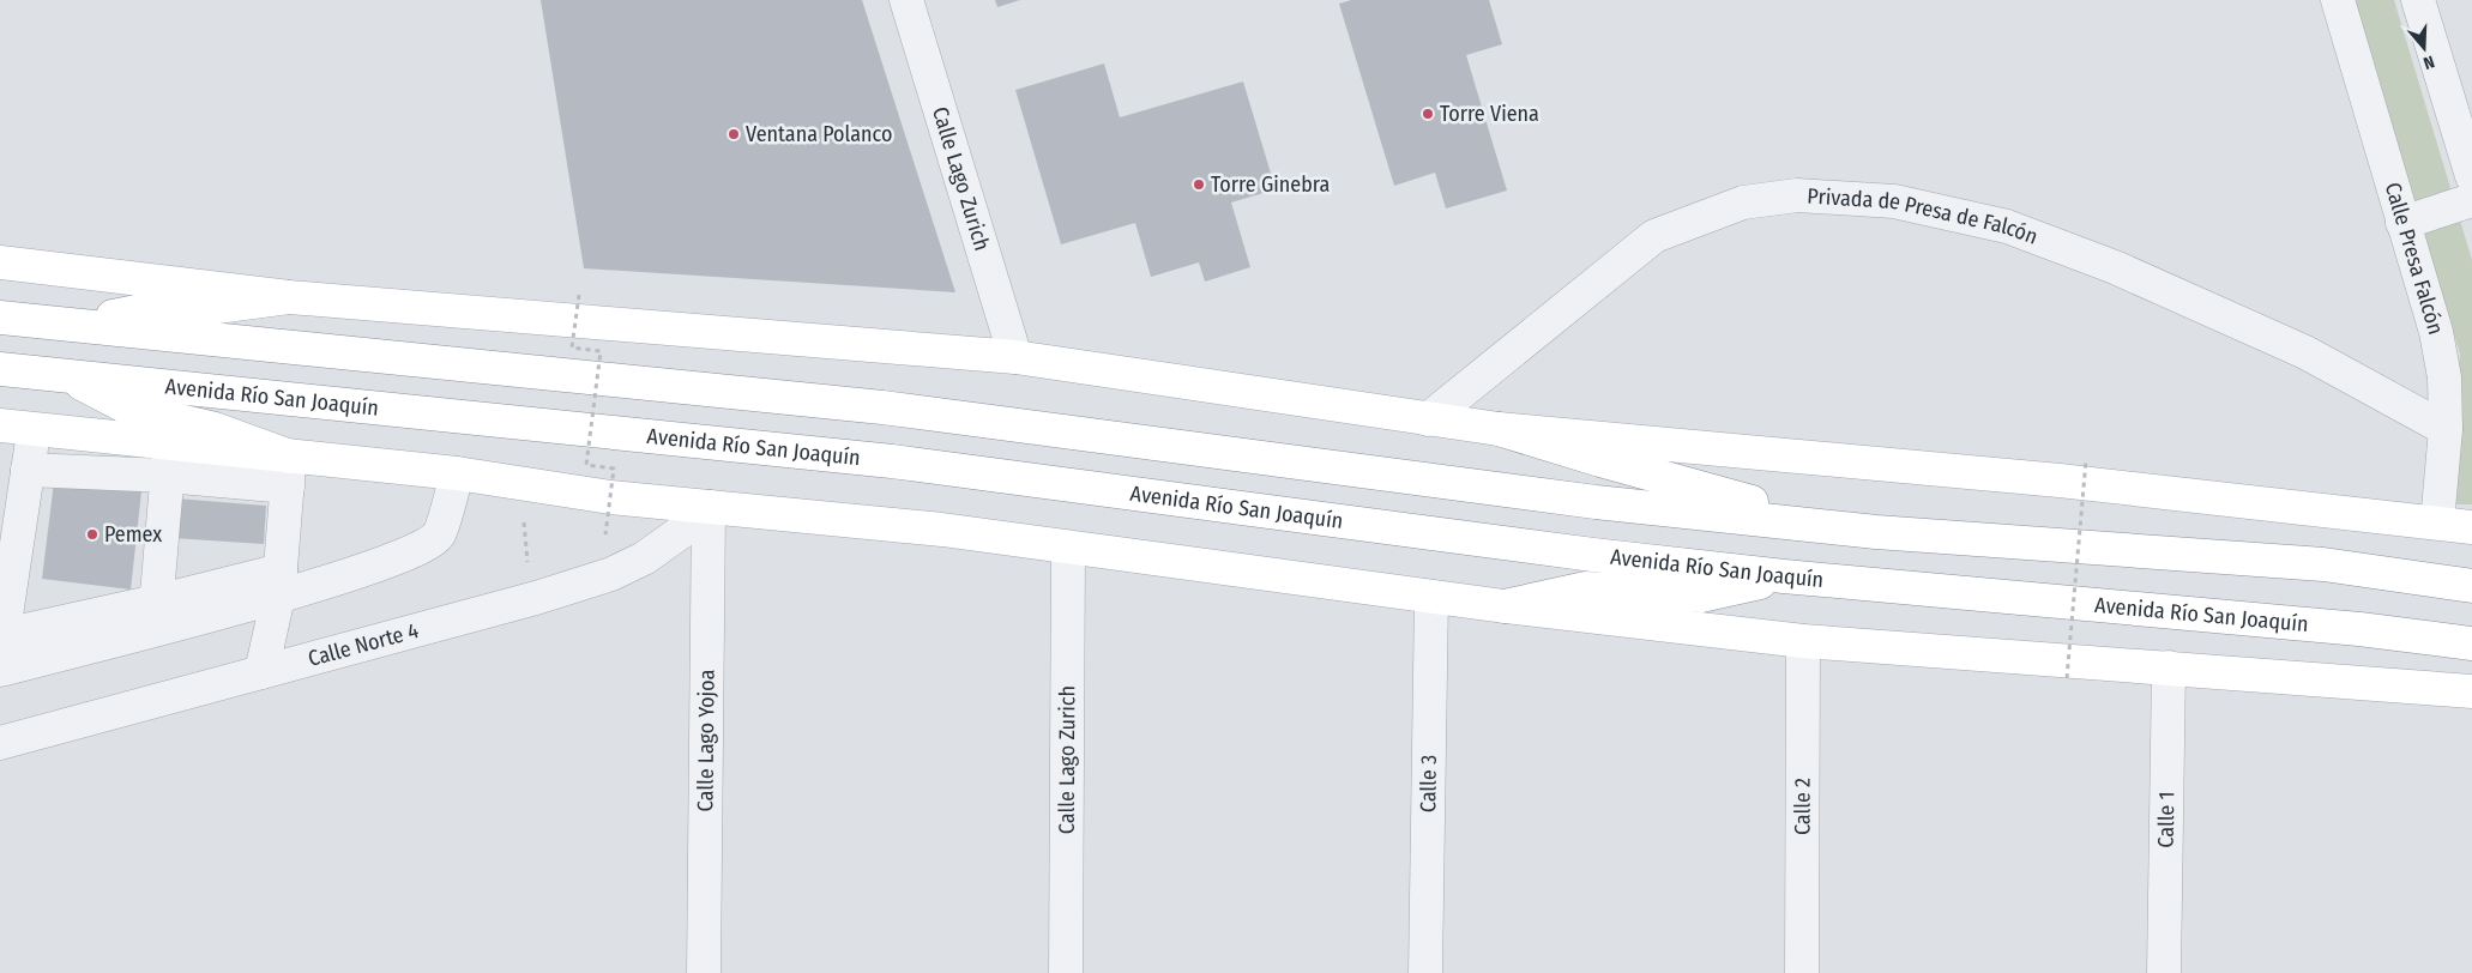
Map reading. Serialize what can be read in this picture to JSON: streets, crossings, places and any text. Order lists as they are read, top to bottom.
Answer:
{
  "streets": {
    "main road": ["Avenida Río San Joaquín"],
    "street": [
      "Calle Lago Zurich",
      "Privada de Presa de Falcón",
      "Calle Presa Falcón",
      "Calle Norte 4",
      "Calle Lago Yojoa",
      "Calle 3",
      "Calle 2",
      "Calle 1"
    ]
  },
  "crossings": [
    ["Privada de Presa de Falcón", "Calle Presa Falcón"],
    ["Calle Norte 4", "Calle Lago Yojoa"]
  ],
  "places": [
    "Torre Viena",
    "Ventana Polanco",
    "Torre Ginebra",
    "Pemex"
  ],
  "north": "bottom"
}
